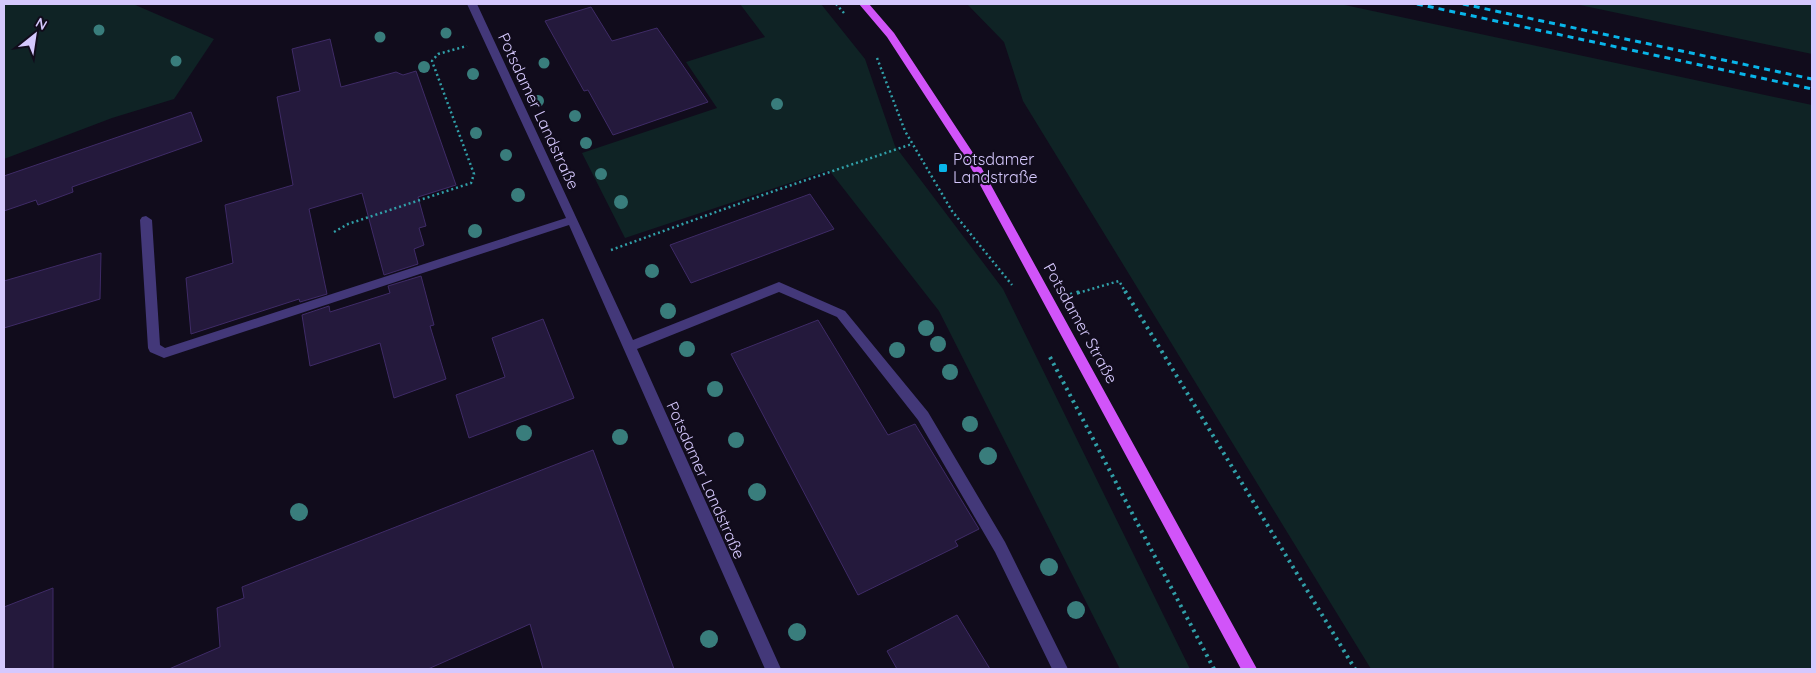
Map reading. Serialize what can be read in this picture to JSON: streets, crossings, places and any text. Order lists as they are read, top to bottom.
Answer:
{
  "streets": {
    "main road": ["Potsdamer Straße"],
    "street": ["Potsdamer Landstraße"]
  },
  "places": {
    "transit": ["Potsdamer Landstraße"]
  },
  "north": "top right"
}
